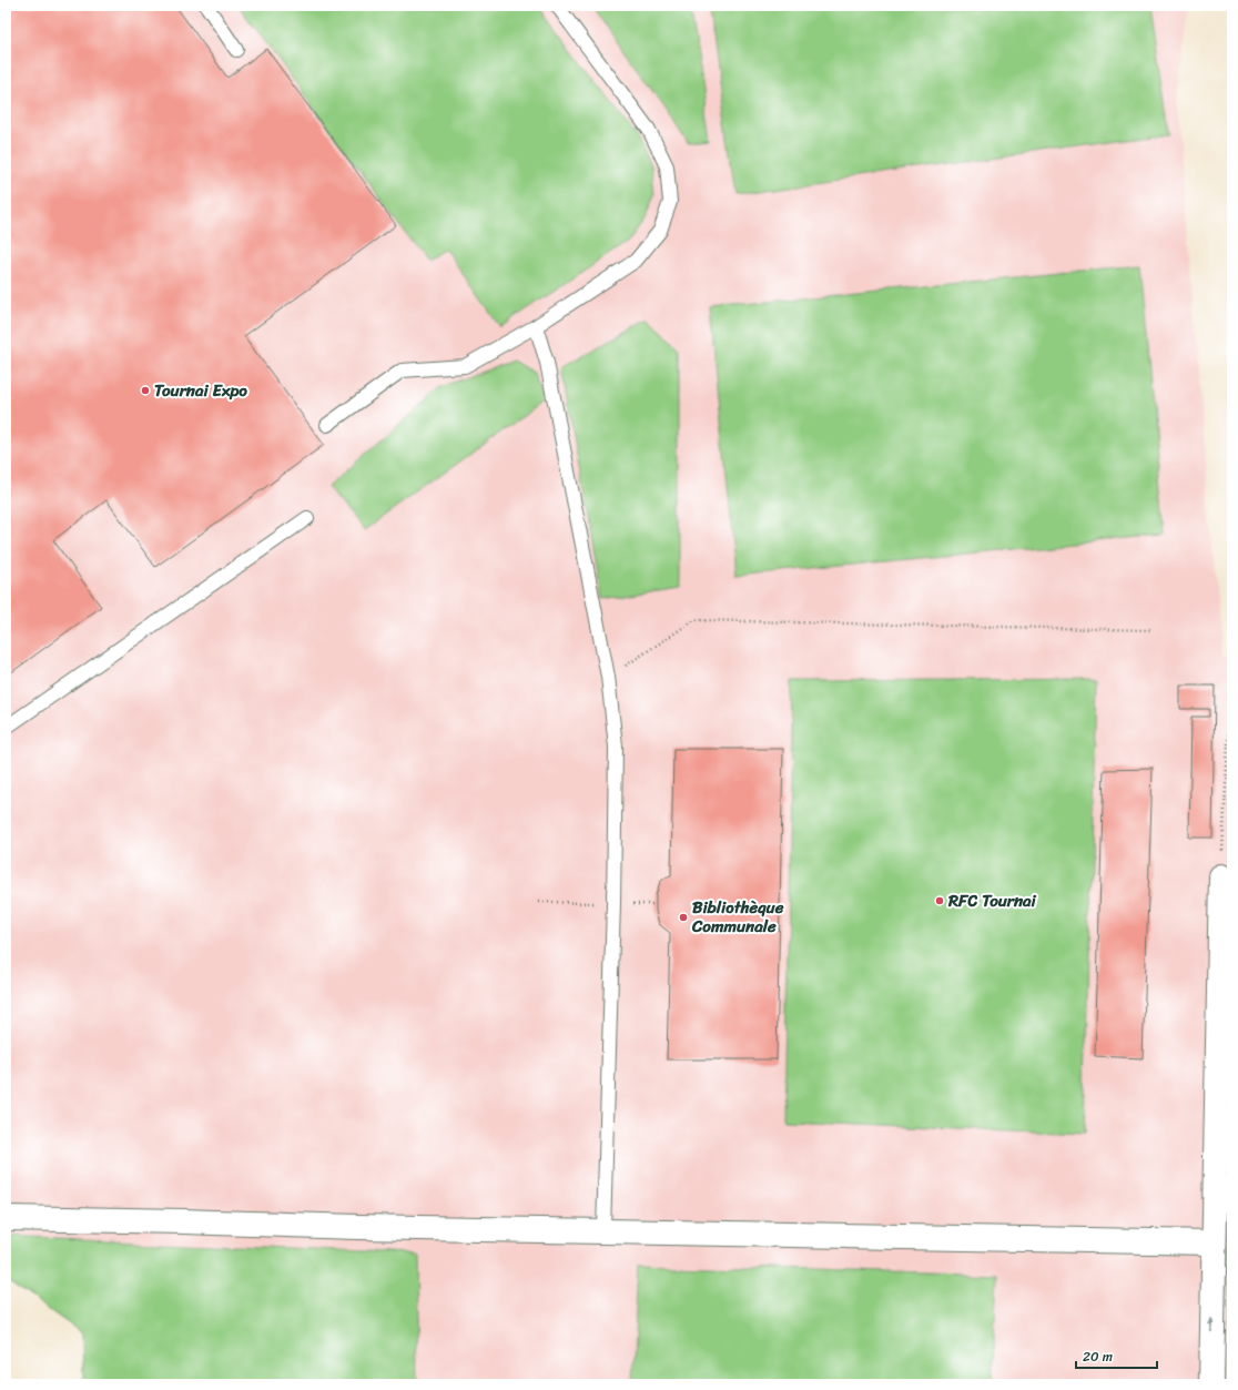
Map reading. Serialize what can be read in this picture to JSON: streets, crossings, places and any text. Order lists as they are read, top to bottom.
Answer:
{
  "places": ["Tournai Expo", "RFC Tournai", "Bibliothèque Communale"],
  "scale_bar": "20 m"
}
